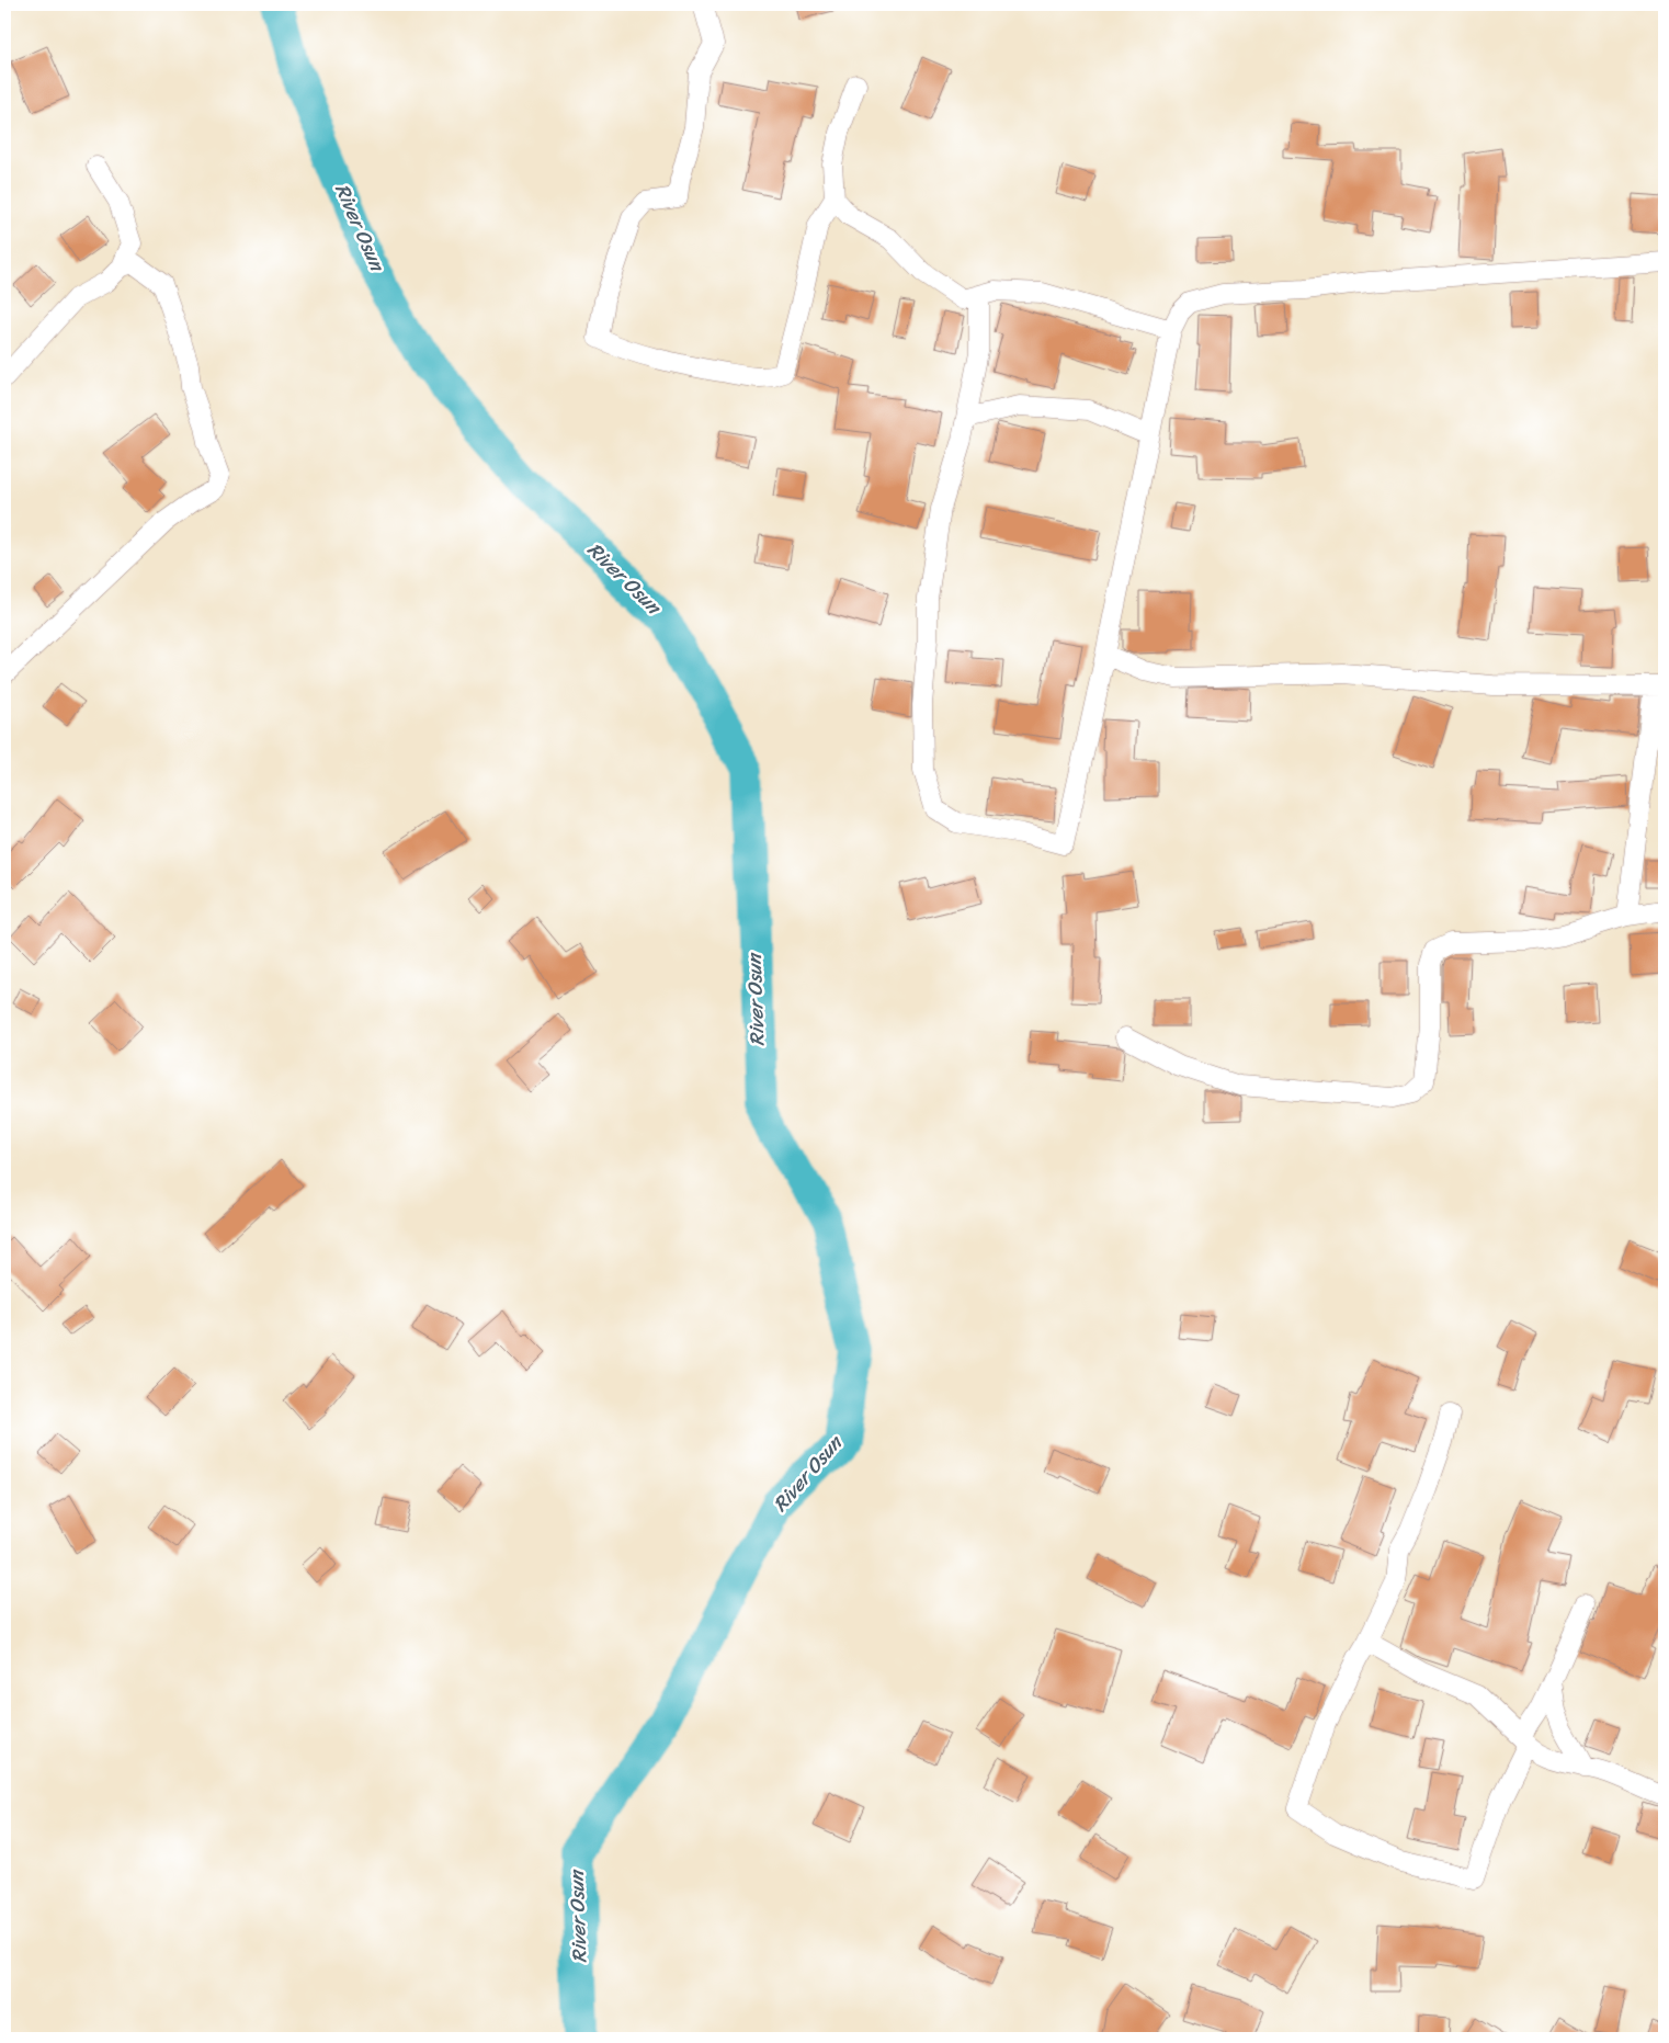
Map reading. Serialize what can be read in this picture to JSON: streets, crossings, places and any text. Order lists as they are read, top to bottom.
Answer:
{
  "water": ["River Osun"]
}
